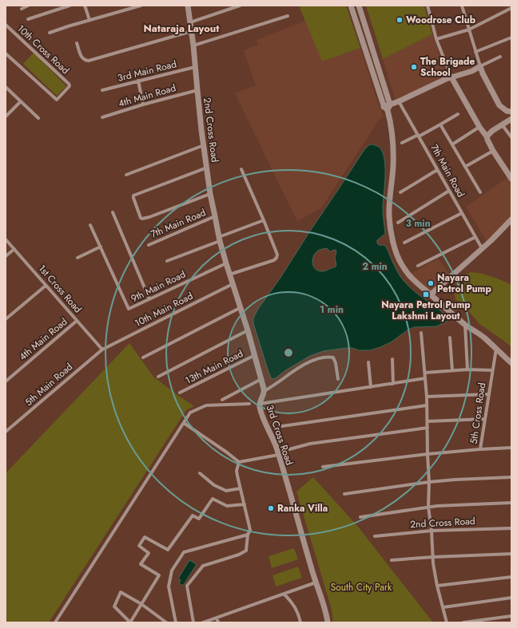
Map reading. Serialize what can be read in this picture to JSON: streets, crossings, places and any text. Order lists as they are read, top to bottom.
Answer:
{
  "streets": {
    "street": [
      "10th Cross Road",
      "3rd Main Road",
      "4th Main Road",
      "2nd Cross Road",
      "7th Main Road",
      "9th Main Road",
      "1st Cross Road",
      "10th Main Road",
      "13th Main Road",
      "5th Main Road",
      "5th Cross Road",
      "3rd Cross Road"
    ]
  },
  "crossings": [
    ["3rd Main Road", "2nd Cross Road"],
    ["4th Main Road", "2nd Cross Road"],
    ["4th Main Road", "1st Cross Road"],
    ["2nd Cross Road", "7th Main Road"],
    ["1st Cross Road", "10th Main Road"],
    ["1st Cross Road", "5th Main Road"],
    ["10th Main Road", "5th Main Road"]
  ],
  "districts": ["Nataraja Layout"],
  "parks": ["South City Park"],
  "places": {
    "other": [
      "Woodrose Club",
      "The Brigade School",
      "Nayara Petrol Pump",
      "Ranka Villa"
    ],
    "transit": ["Nayara Petrol Pump Lakshmi Layout"]
  },
  "rings": ["3 min", "2 min", "1 min"]
}
